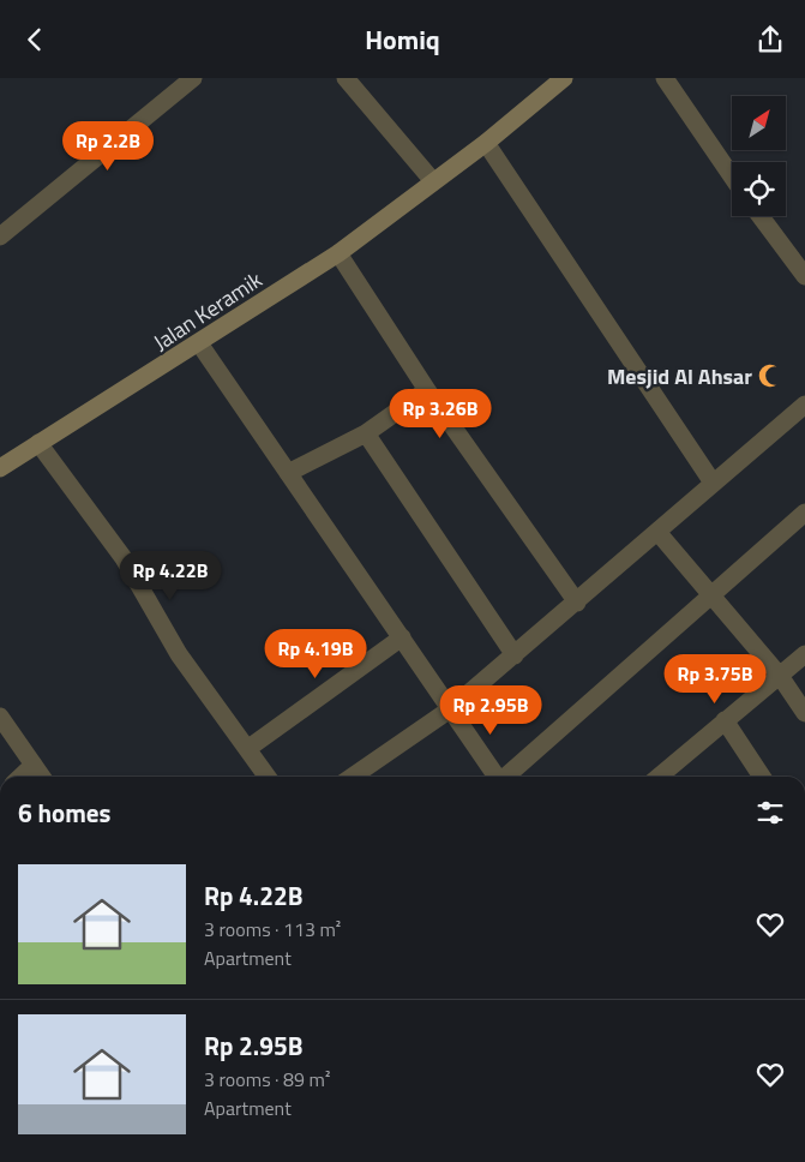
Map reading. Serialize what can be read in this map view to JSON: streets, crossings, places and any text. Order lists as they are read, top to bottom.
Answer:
{
  "streets": {
    "street": ["Jalan Keramik"]
  },
  "places": {
    "mosque": ["Mesjid Al Ahsar"]
  },
  "north": "top right",
  "page": {
    "header": "Homiq",
    "price": [
      "Rp 2.2B",
      "Rp 3.26B",
      "Rp 4.22B",
      "Rp 4.19B",
      "Rp 3.75B",
      "Rp 2.95B"
    ],
    "heading": "6 homes",
    "list": [
      {
        "name": "Rp 4.22B",
        "note": "3 rooms · 113 m² · Apartment"
      },
      {
        "name": "Rp 2.95B",
        "note": "3 rooms · 89 m² · Apartment"
      }
    ]
  }
}
